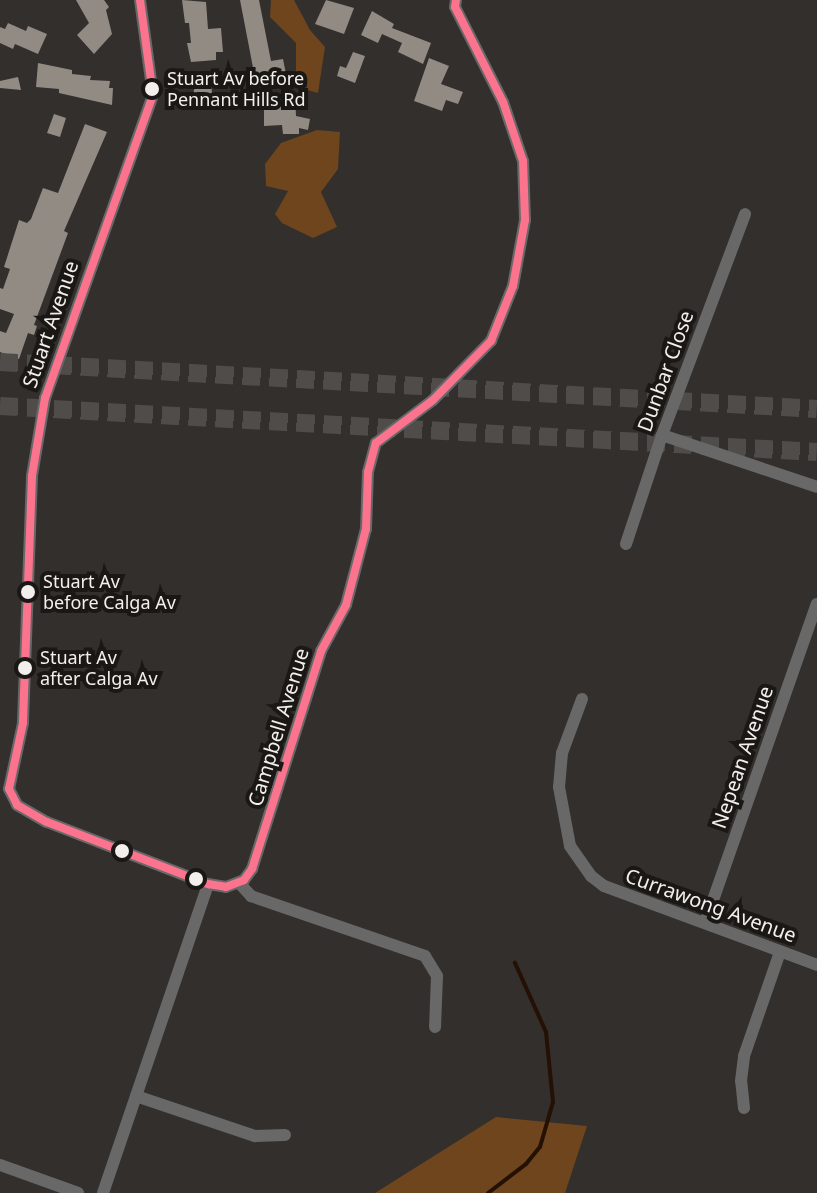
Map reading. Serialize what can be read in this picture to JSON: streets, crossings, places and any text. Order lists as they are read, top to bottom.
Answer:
{
  "streets": {
    "street": [
      "Stuart Avenue",
      "Dunbar Close",
      "Campbell Avenue",
      "Nepean Avenue",
      "Currawong Avenue"
    ]
  },
  "crossings": [
    ["Nepean Avenue", "Currawong Avenue"]
  ],
  "places": ["Stuart Av before Pennant Hills Rd", "Stuart Av before Calga Av", "Stuart Av after Calga Av"]
}
